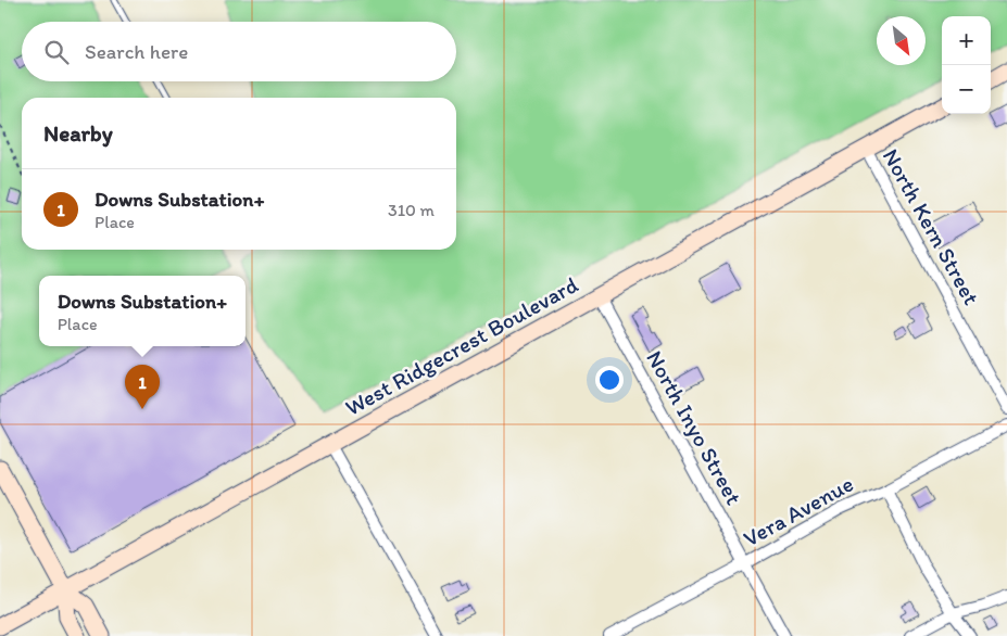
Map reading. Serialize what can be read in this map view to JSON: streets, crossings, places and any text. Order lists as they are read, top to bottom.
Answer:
{
  "streets": {
    "street": [
      "North Kern Street",
      "West Ridgecrest Boulevard",
      "North Inyo Street",
      "Vera Avenue"
    ]
  },
  "crossings": [
    ["North Kern Street", "West Ridgecrest Boulevard"],
    ["West Ridgecrest Boulevard", "North Inyo Street"],
    ["North Inyo Street", "Vera Avenue"]
  ],
  "north": "bottom right",
  "page": {
    "map_buttons": ["+", "−"],
    "search": "Search here",
    "heading": "Nearby",
    "list": [
      {
        "mark": "1",
        "name": "Downs Substation+",
        "note": "Place",
        "value": "310 m"
      }
    ],
    "popup": ["Downs Substation+", "Place"],
    "pins": "1"
  }
}
